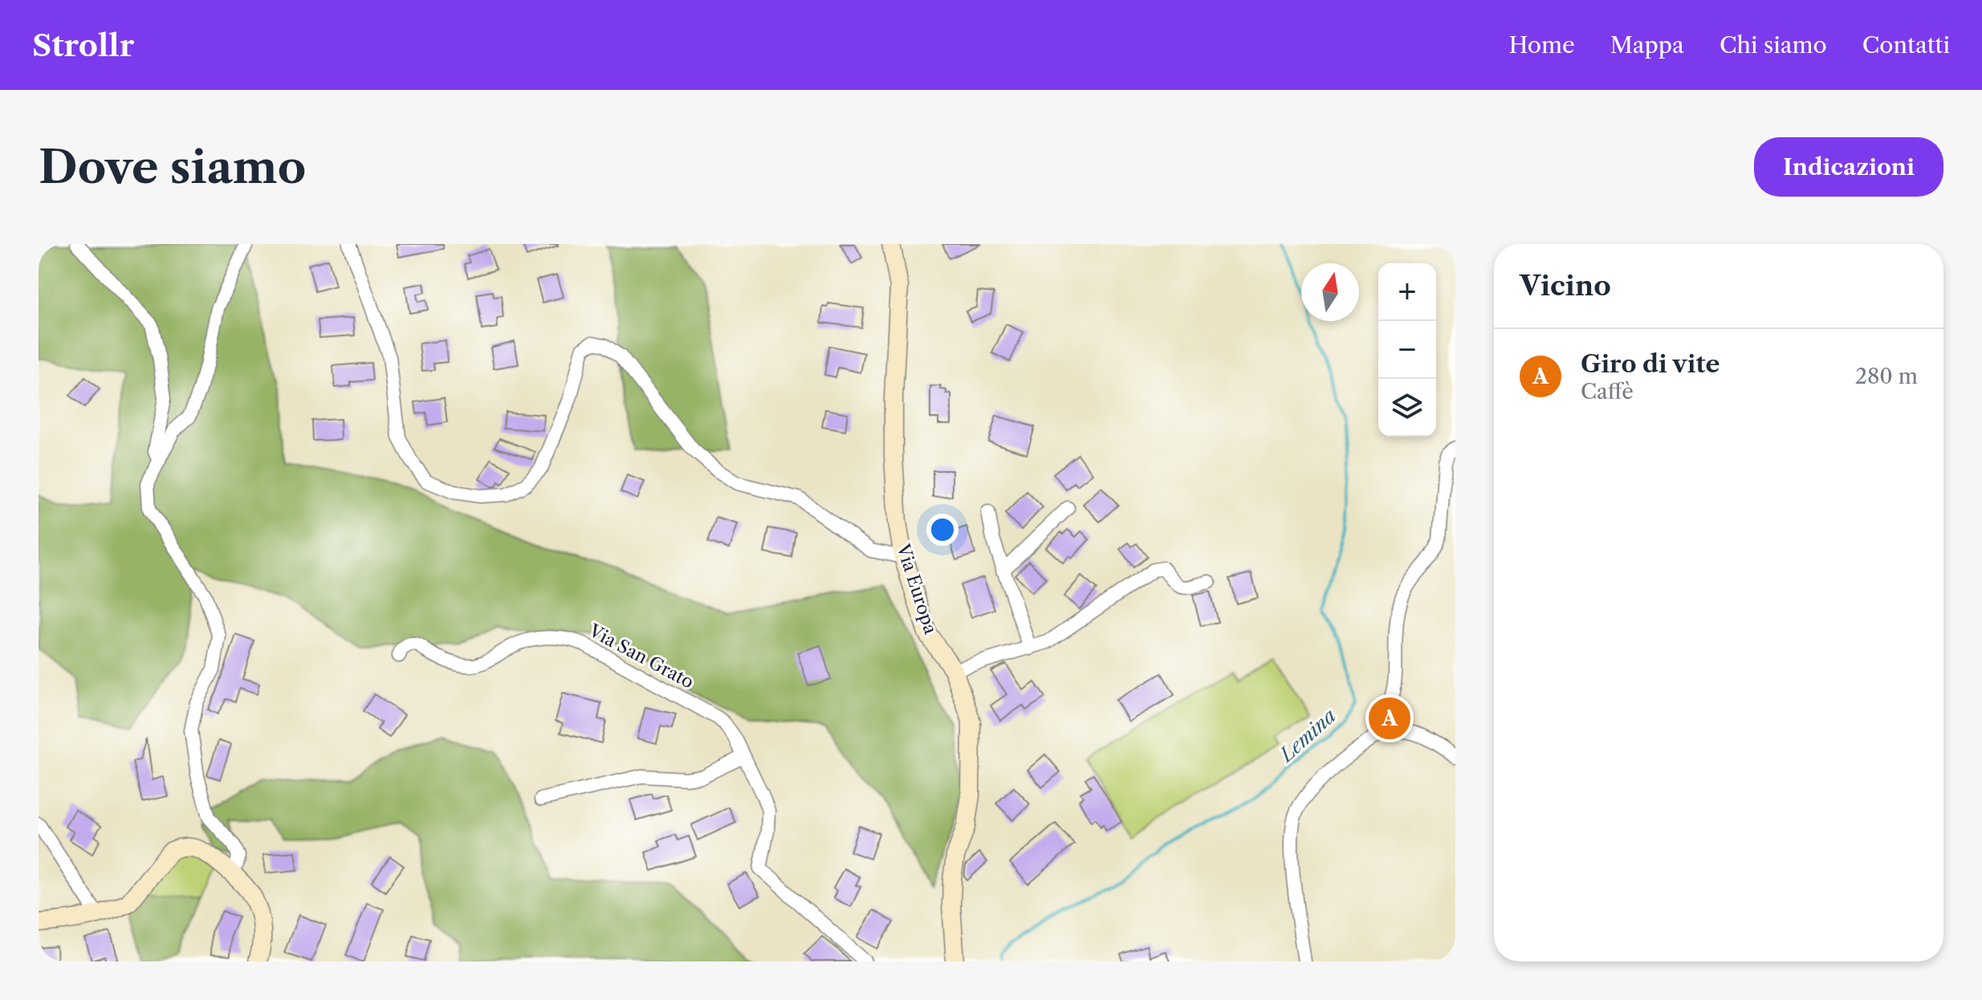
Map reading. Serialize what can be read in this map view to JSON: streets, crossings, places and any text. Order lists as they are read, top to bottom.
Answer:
{
  "streets": {
    "street": ["Via Europa", "Via San Grato"]
  },
  "water": ["Lemina"],
  "north": "top",
  "page": {
    "header": "Strollr",
    "nav": [
      "Home",
      "Mappa",
      "Chi siamo",
      "Contatti"
    ],
    "buttons": "Indicazioni",
    "title": "Dove siamo",
    "heading": "Vicino",
    "map_buttons": ["+", "−"],
    "list": [
      {
        "mark": "A",
        "name": "Giro di vite",
        "note": "Caffè",
        "value": "280 m"
      }
    ],
    "pins": "A"
  }
}
